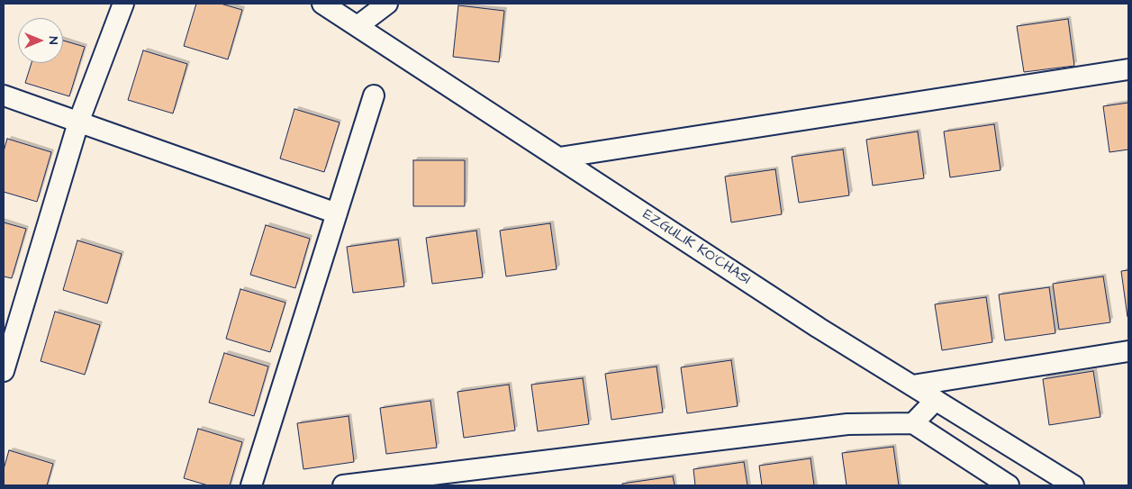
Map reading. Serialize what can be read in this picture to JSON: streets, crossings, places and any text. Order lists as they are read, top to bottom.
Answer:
{
  "streets": {
    "street": ["EZGULIK KO'CHASI"]
  },
  "north": "right"
}
